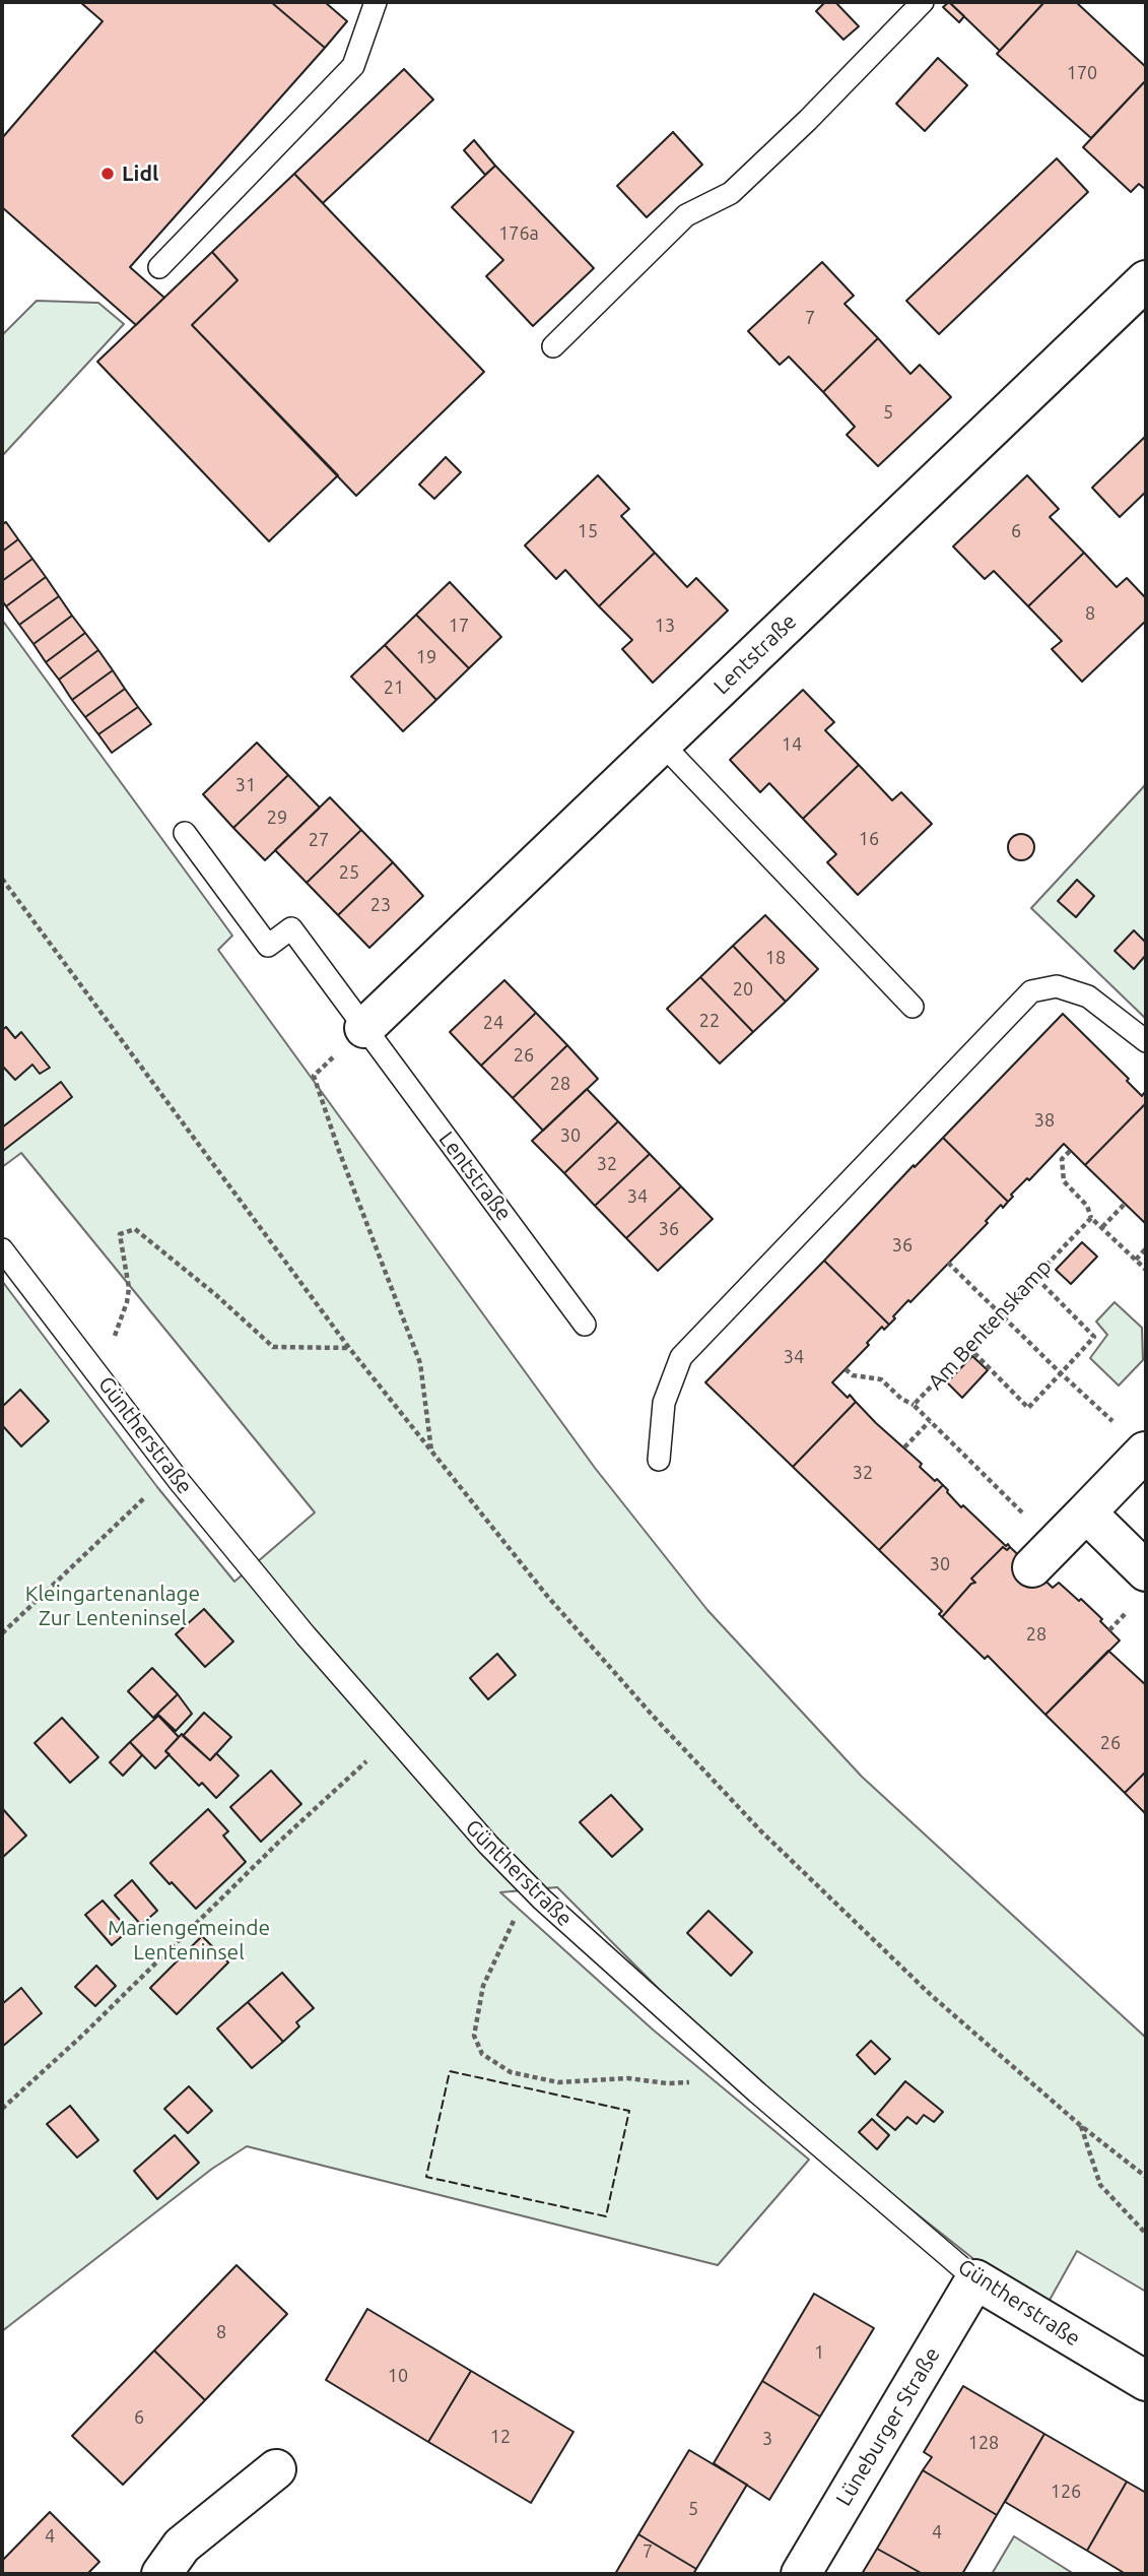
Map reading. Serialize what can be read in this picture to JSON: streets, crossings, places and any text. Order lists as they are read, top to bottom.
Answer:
{
  "streets": {
    "street": ["Lentstraße", "Güntherstraße", "Lüneburger Straße"],
    "path": ["Am Bentenskamp"]
  },
  "crossings": [
    ["Güntherstraße", "Lüneburger Straße"]
  ],
  "parks": ["Kleingartenanlage Zur Lenteninsel", "Mariengemeinde Lenteninsel"],
  "places": ["Lidl"],
  "house_numbers": [
    "170",
    "176a",
    "7",
    "5",
    "15",
    "6",
    "8",
    "17",
    "13",
    "19",
    "21",
    "14",
    "31",
    "29",
    "16",
    "27",
    "25",
    "23",
    "18",
    "20",
    "22",
    "24",
    "26",
    "28",
    "38",
    "30",
    "32",
    "34",
    "36",
    "36",
    "34",
    "32",
    "30",
    "28",
    "26",
    "8",
    "1",
    "10",
    "6",
    "12",
    "3",
    "128",
    "126",
    "5",
    "4",
    "4",
    "7"
  ]
}
